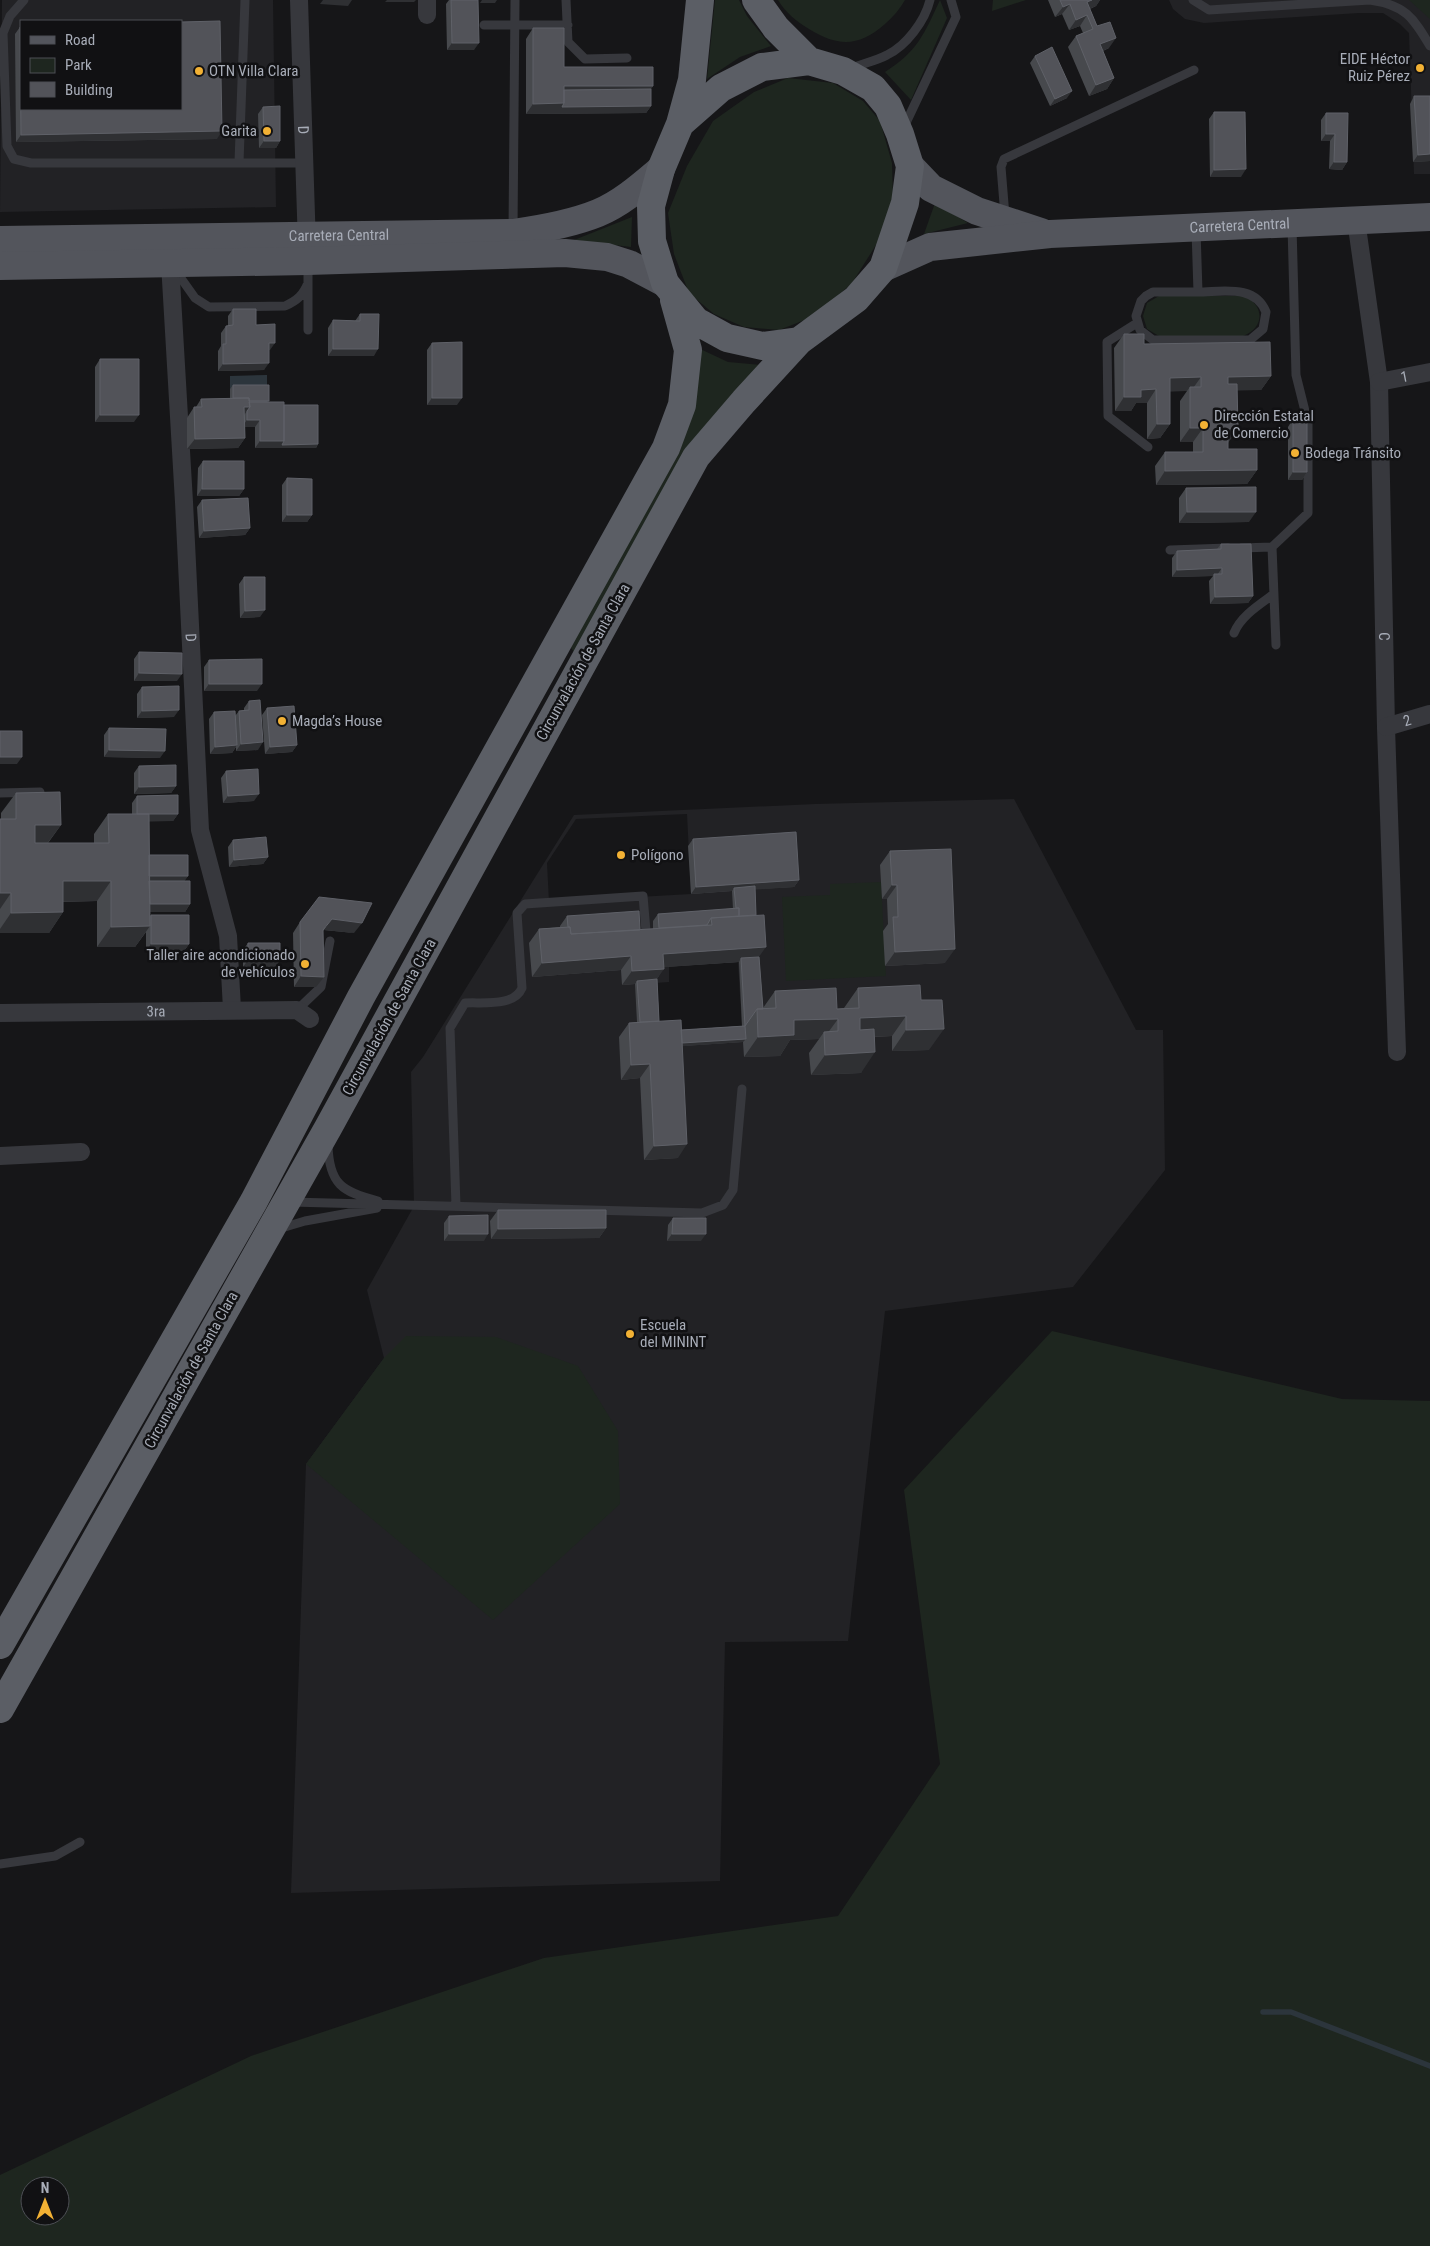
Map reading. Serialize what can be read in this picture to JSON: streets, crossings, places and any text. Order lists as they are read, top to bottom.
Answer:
{
  "streets": {
    "highway": ["Circunvalación de Santa Clara"],
    "main road": ["Carretera Central"],
    "street": [
      "D",
      "1",
      "C",
      "2",
      "3ra"
    ]
  },
  "crossings": [
    ["D", "Carretera Central"],
    ["D", "3ra"],
    ["Carretera Central", "C"],
    ["Carretera Central", "Circunvalación de Santa Clara"],
    ["1", "C"],
    ["C", "2"]
  ],
  "places": [
    "EIDE Héctor Ruiz Pérez",
    "OTN Villa Clara",
    "Garita",
    "Dirección Estatal de Comercio",
    "Bodega Tránsito",
    "Magda’s House",
    "Polígono",
    "Taller aire acondicionado de vehículos",
    "Escuela del MININT"
  ],
  "legend": ["Road", "Park", "Building"],
  "north": "top"
}
